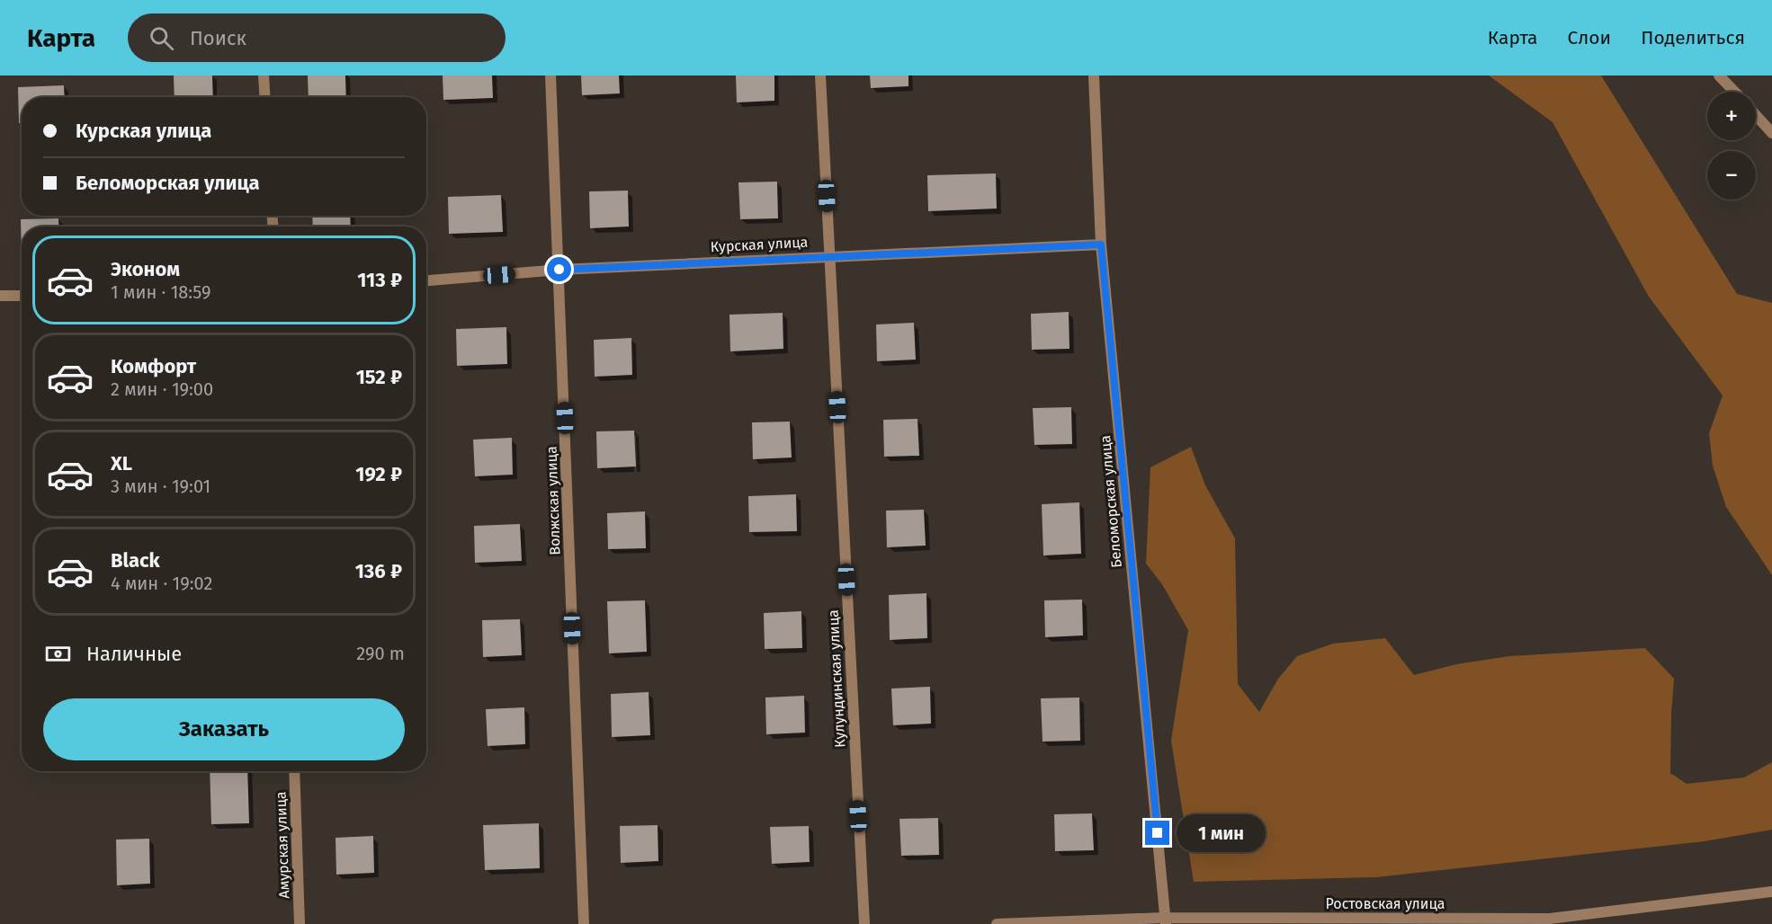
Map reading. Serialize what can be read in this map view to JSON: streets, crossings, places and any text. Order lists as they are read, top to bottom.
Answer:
{
  "streets": {
    "street": [
      "Курская улица",
      "Волжская улица",
      "Беломорская улица",
      "Кулундинская улица",
      "Амурская улица",
      "Ростовская улица"
    ]
  },
  "crossings": [
    ["Курская улица", "Волжская улица"],
    ["Курская улица", "Беломорская улица"],
    ["Курская улица", "Кулундинская улица"],
    ["Беломорская улица", "Ростовская улица"]
  ],
  "page": {
    "header": "Карта",
    "search": "Поиск",
    "nav": ["Карта", "Слои", "Поделиться"],
    "map_buttons": ["+", "−"],
    "banner": ["Курская улица", "Беломорская улица"],
    "list": [
      {
        "name": "Эконом",
        "note": "1 мин · 18:59",
        "value": "113 ₽"
      },
      {
        "name": "Комфорт",
        "note": "2 мин · 19:00",
        "value": "152 ₽"
      },
      {
        "name": "XL",
        "note": "3 мин · 19:01",
        "value": "192 ₽"
      },
      {
        "name": "Black",
        "note": "4 мин · 19:02",
        "value": "136 ₽"
      }
    ],
    "pay": ["Наличные", "290 m"],
    "buttons": "Заказать",
    "bubble": "1 мин"
  }
}
